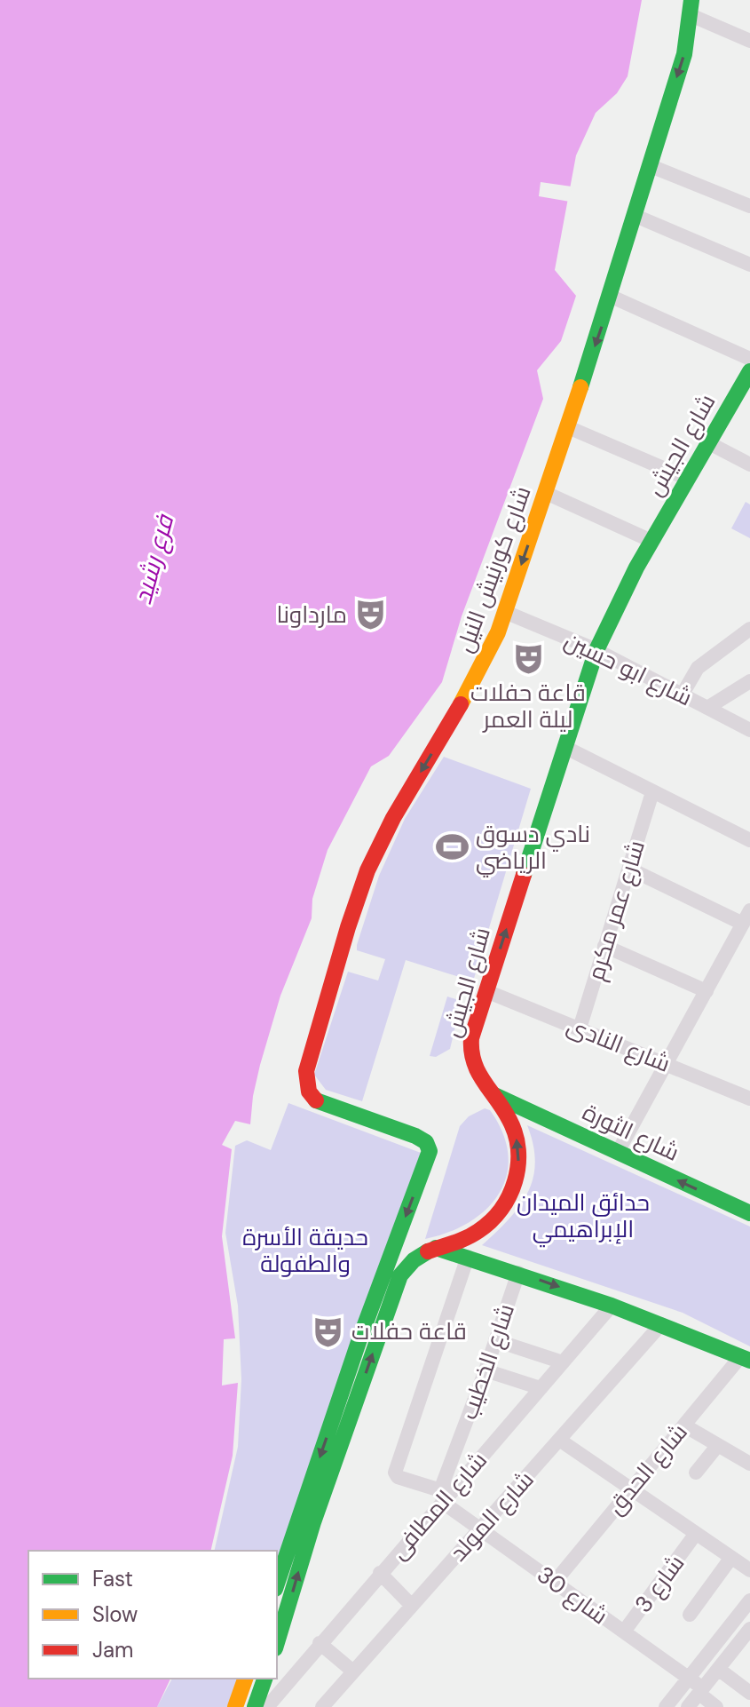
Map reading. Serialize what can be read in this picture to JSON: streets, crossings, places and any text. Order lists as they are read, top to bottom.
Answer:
{
  "streets": {
    "main road": ["شارع الجيش", "شارع كورنيش النيل", "شارع الثورة"],
    "street": [
      "شارع ابو حسين",
      "شارع عمر مكرم",
      "شارع النادى",
      "شارع الخطيب",
      "شارع الحدق",
      "شارع المطافى",
      "شارع المولد",
      "شارع 3",
      "شارع 30"
    ]
  },
  "crossings": [
    ["شارع الجيش", "شارع ابو حسين"],
    ["شارع الجيش", "شارع النادى"],
    ["شارع الجيش", "شارع الثورة"],
    ["شارع كورنيش النيل", "شارع ابو حسين"],
    ["شارع عمر مكرم", "شارع النادى"],
    ["شارع الخطيب", "شارع المطافى"],
    ["شارع الخطيب", "شارع 30"],
    ["شارع الحدق", "شارع 30"],
    ["شارع المطافى", "شارع 30"],
    ["شارع المولد", "شارع 30"],
    ["شارع 3", "شارع 30"]
  ],
  "one_way": ["شارع الجيش", "شارع كورنيش النيل"],
  "water": ["فرع رشيد"],
  "parks": ["حدائق الميدان الإبراهيمي", "حديقة الأسرة والطفولة"],
  "places": {
    "theatre": ["مارداونا", "قاعة حفلات ليلة العمر", "قاعة حفلات"],
    "sports": ["نادي دسوق الرياضي"]
  },
  "legend": ["Fast", "Slow", "Jam"]
}
